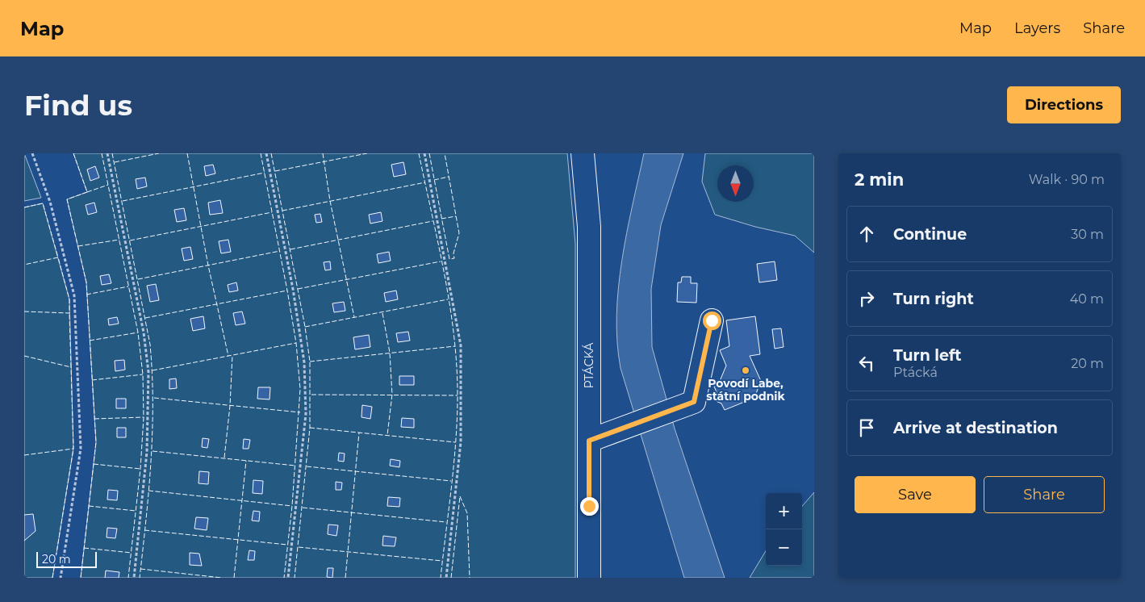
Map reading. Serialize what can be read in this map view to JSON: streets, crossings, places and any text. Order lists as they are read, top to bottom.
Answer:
{
  "streets": {
    "street": ["PTÁCKÁ"]
  },
  "places": ["Povodí Labe, státní podnik"],
  "scale_bar": "20 m",
  "north": "bottom",
  "page": {
    "header": "Map",
    "nav": ["Map", "Layers", "Share"],
    "buttons": [
      "Directions",
      ["Save", "Share"]
    ],
    "title": "Find us",
    "heading": ["2 min", "Walk · 90 m"],
    "list": [
      ["Continue", "30 m"],
      ["Turn right", "40 m"],
      ["Turn left", "Ptácká", "20 m"],
      "Arrive at destination"
    ],
    "map_buttons": ["+", "−"],
    "scale": "20 m"
  }
}
